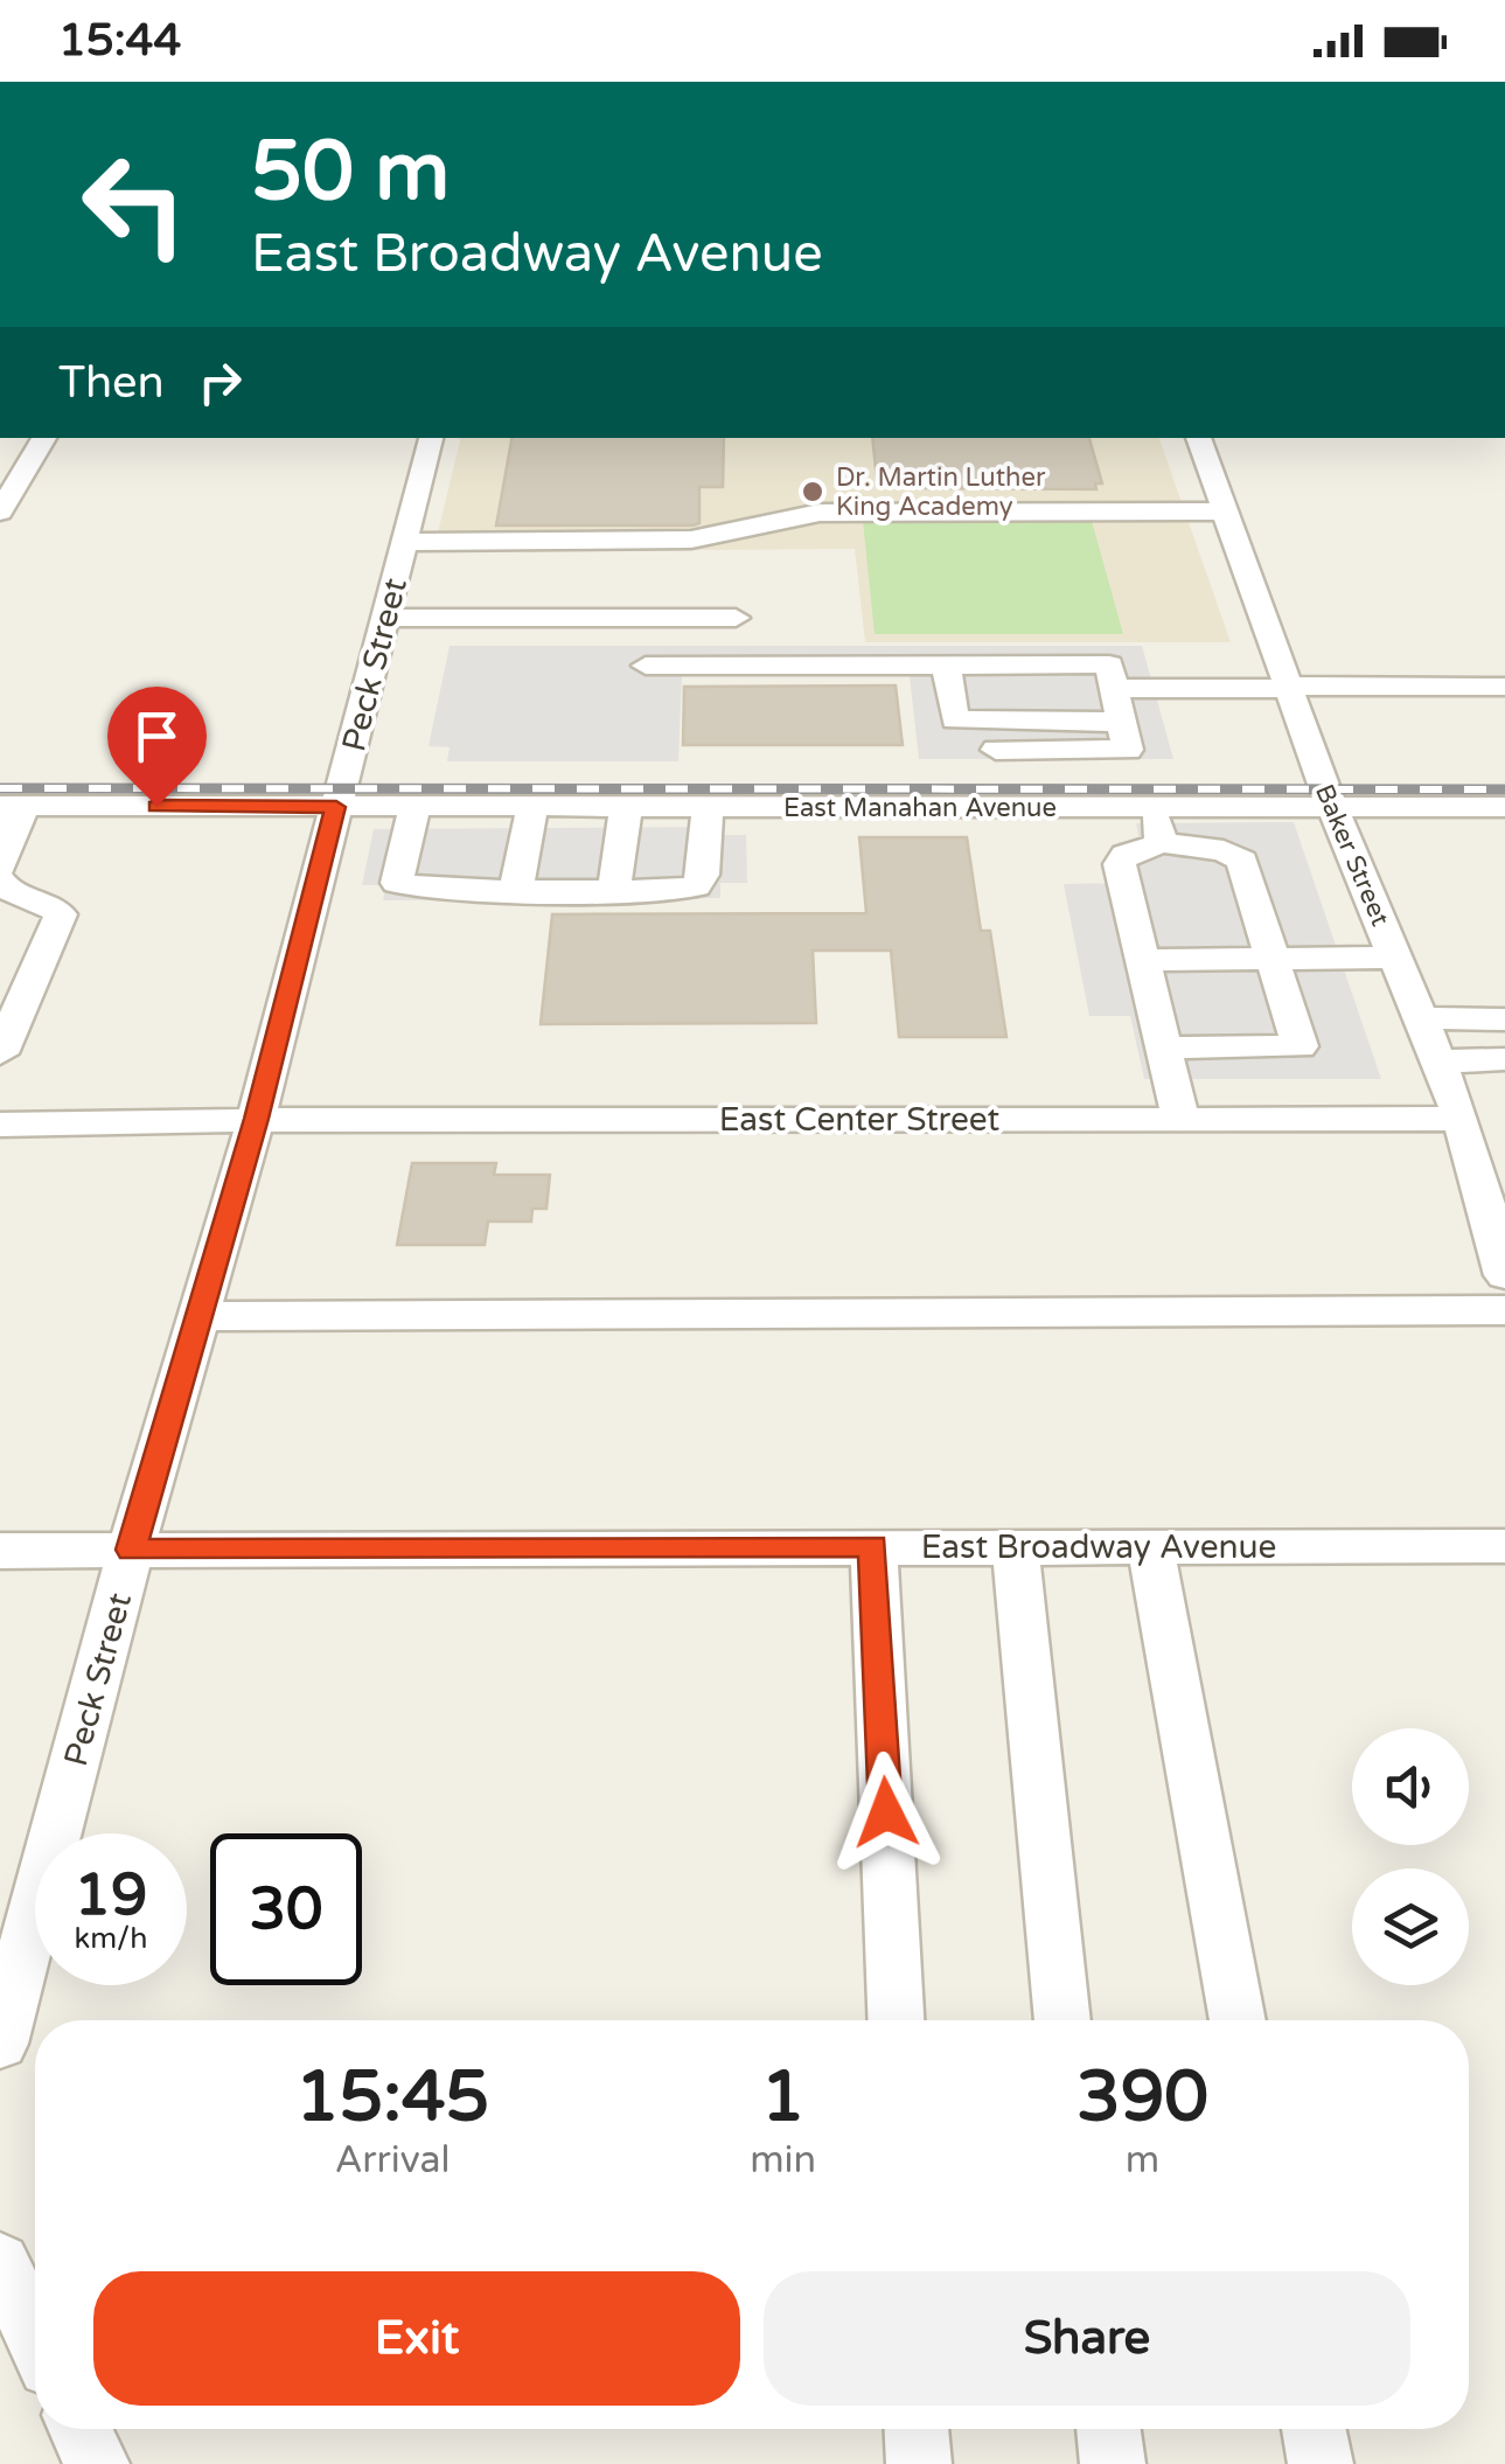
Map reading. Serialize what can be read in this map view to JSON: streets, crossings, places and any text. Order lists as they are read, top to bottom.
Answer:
{
  "streets": {
    "street": [
      "Peck Street",
      "East Manahan Avenue",
      "Baker Street",
      "East Center Street",
      "East Broadway Avenue"
    ]
  },
  "crossings": [
    ["Peck Street", "East Manahan Avenue"],
    ["Peck Street", "East Center Street"],
    ["Peck Street", "East Broadway Avenue"],
    ["East Manahan Avenue", "Baker Street"],
    ["Baker Street", "East Center Street"]
  ],
  "places": ["Dr. Martin Luther King Academy"],
  "page": {
    "status": "15:44",
    "turn": ["50 m", "East Broadway Avenue"],
    "then": "Then",
    "speed": "19 km/h",
    "limit": "30",
    "eta": [
      "15:45",
      "Arrival",
      "1",
      "min",
      "390",
      "m"
    ],
    "buttons": ["Exit", "Share"]
  }
}
